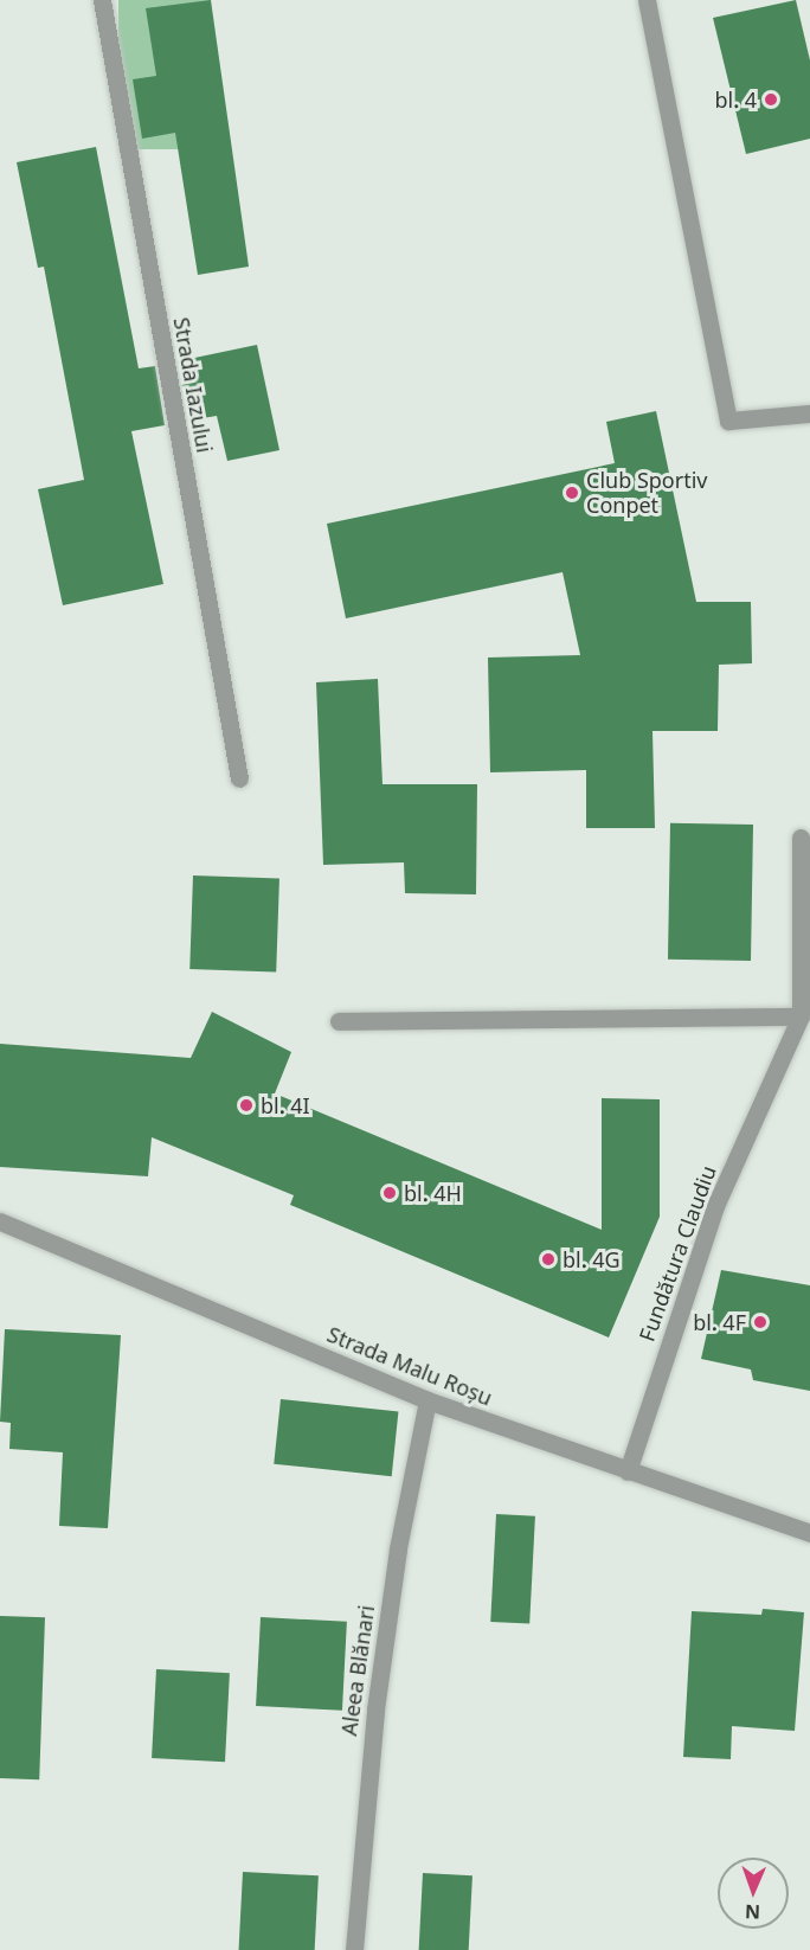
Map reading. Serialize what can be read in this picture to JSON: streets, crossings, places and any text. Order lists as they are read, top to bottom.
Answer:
{
  "streets": {
    "street": [
      "Strada Iazului",
      "Fundătura Claudiu",
      "Strada Malu Roșu",
      "Aleea Blănari"
    ]
  },
  "crossings": [
    ["Fundătura Claudiu", "Strada Malu Roșu"],
    ["Strada Malu Roșu", "Aleea Blănari"]
  ],
  "places": [
    "bl. 4",
    "Club Sportiv Conpet",
    "bl. 4I",
    "bl. 4H",
    "bl. 4G",
    "bl. 4F"
  ],
  "north": "bottom"
}
